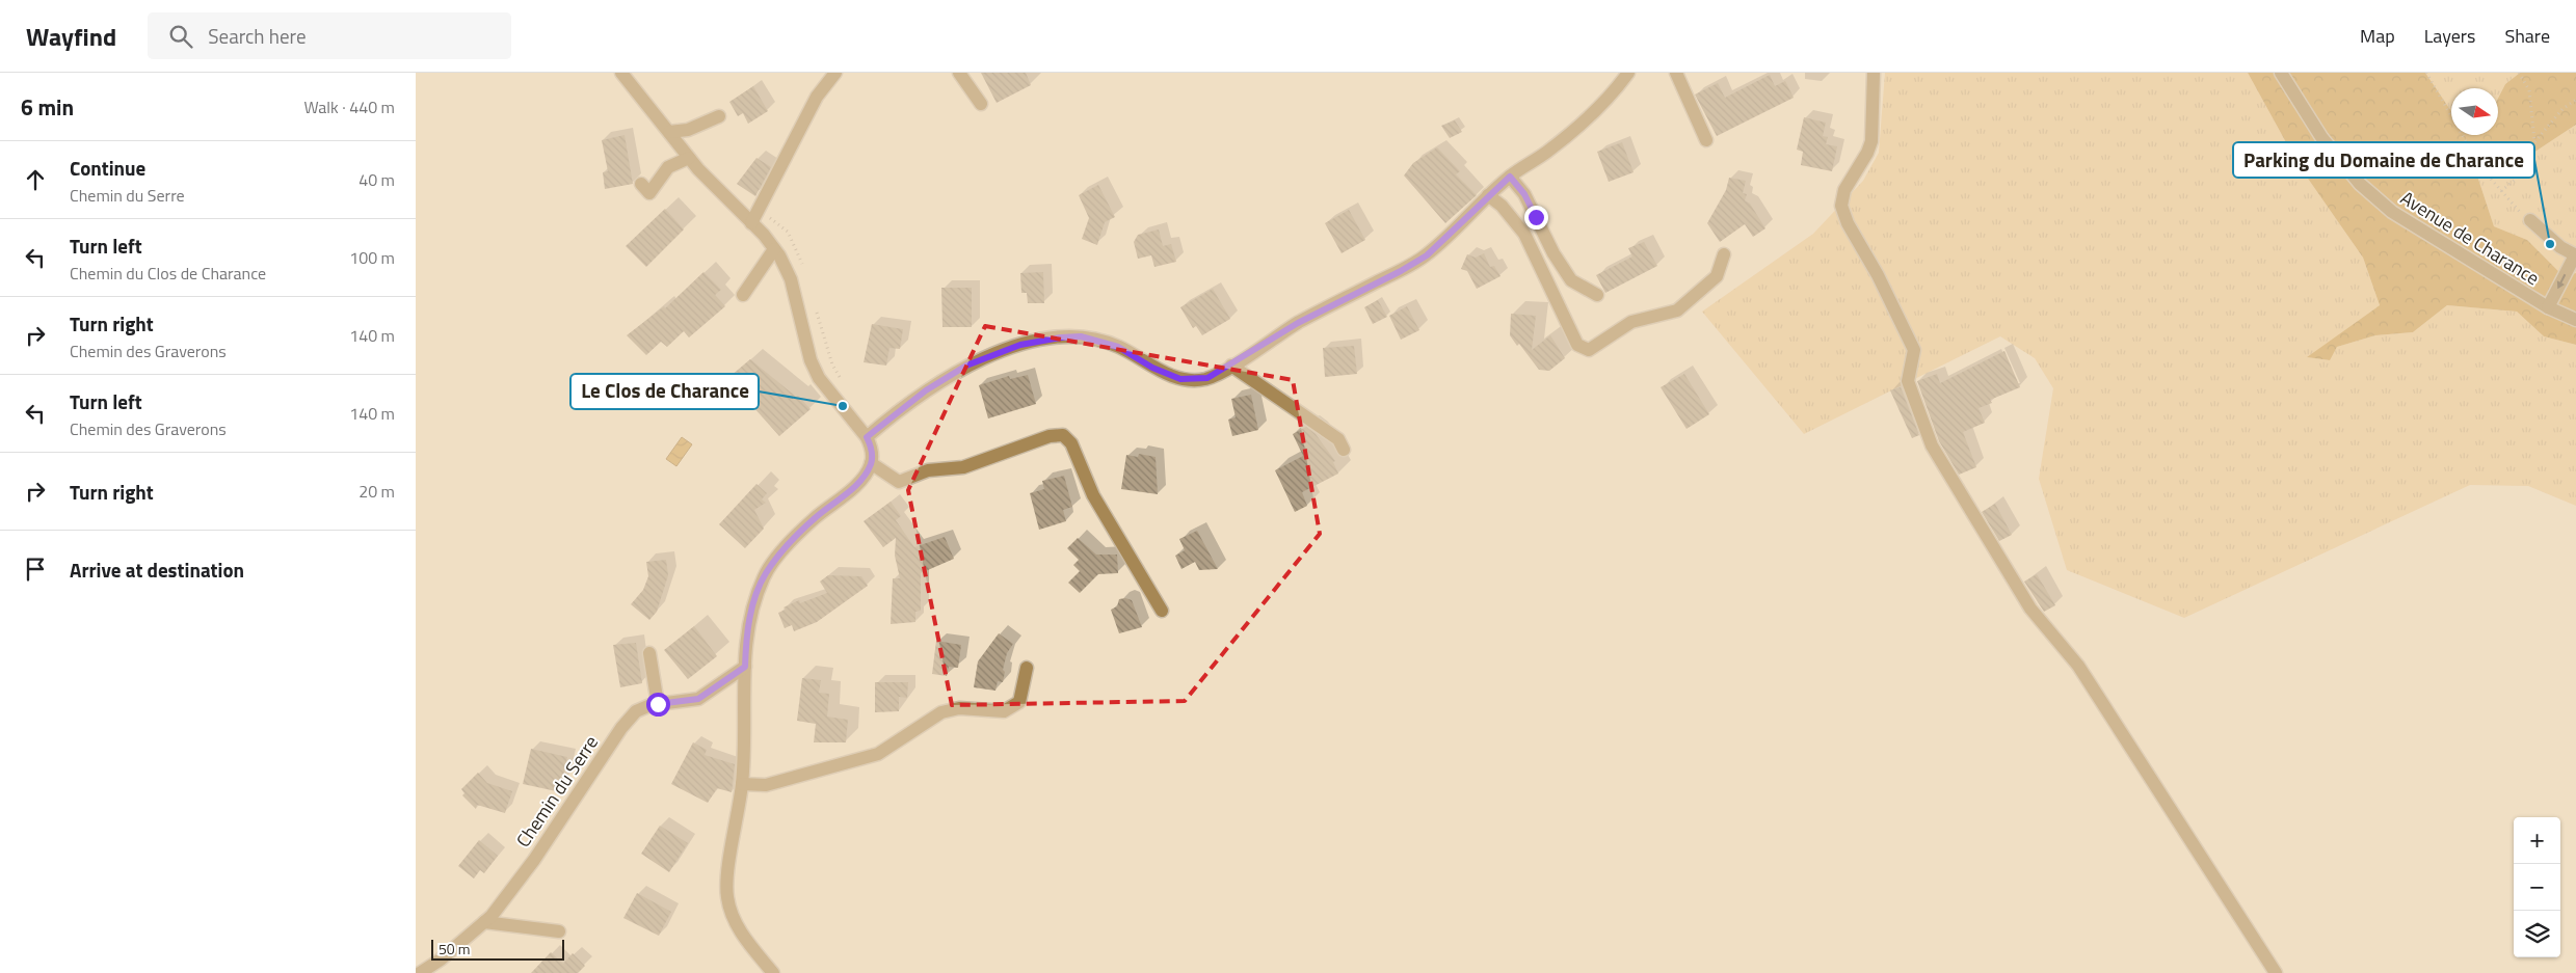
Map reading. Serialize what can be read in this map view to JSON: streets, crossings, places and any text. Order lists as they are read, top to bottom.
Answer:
{
  "streets": {
    "street": ["Avenue de Charance", "Chemin du Serre"]
  },
  "places": ["Parking du Domaine de Charance", "Le Clos de Charance"],
  "scale_bar": "50 m",
  "north": "right",
  "page": {
    "header": "Wayfind",
    "search": "Search here",
    "nav": ["Map", "Layers", "Share"],
    "heading": ["6 min", "Walk · 440 m"],
    "list": [
      ["Continue", "Chemin du Serre", "40 m"],
      ["Turn left", "Chemin du Clos de Charance", "100 m"],
      ["Turn right", "Chemin des Graverons", "140 m"],
      ["Turn left", "Chemin des Graverons", "140 m"],
      ["Turn right", "20 m"],
      "Arrive at destination"
    ],
    "map_buttons": ["+", "−"],
    "scale": "50 m"
  }
}
